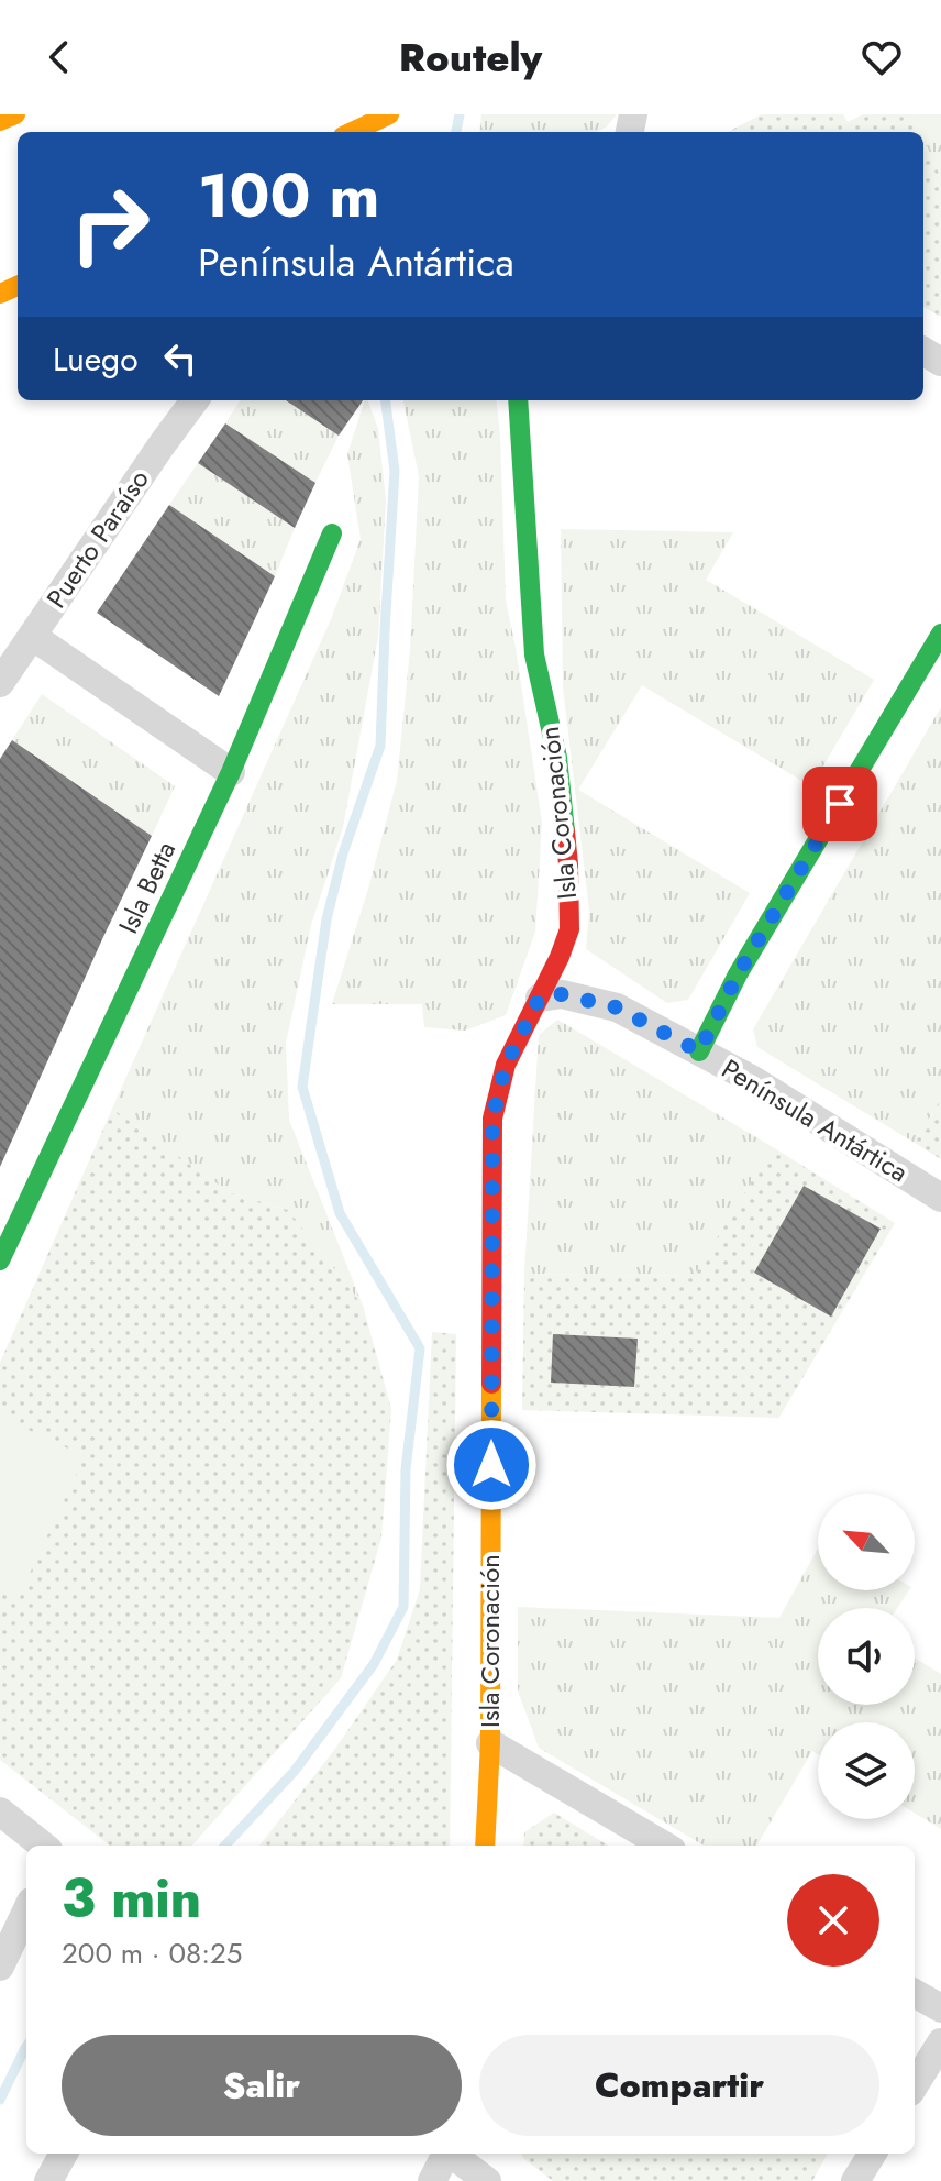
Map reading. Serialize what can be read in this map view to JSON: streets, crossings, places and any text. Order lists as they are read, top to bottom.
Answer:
{
  "streets": {
    "main road": ["Isla Coronación", "Isla Betta"],
    "street": ["Puerto Paraíso", "Península Antártica"]
  },
  "crossings": [
    ["Isla Coronación", "Península Antártica"]
  ],
  "north": "top left",
  "page": {
    "header": "Routely",
    "turn": ["100 m", "Península Antártica"],
    "then": "Luego",
    "heading": ["3 min", "200 m · 08:25"],
    "buttons": ["Salir", "Compartir"]
  }
}
